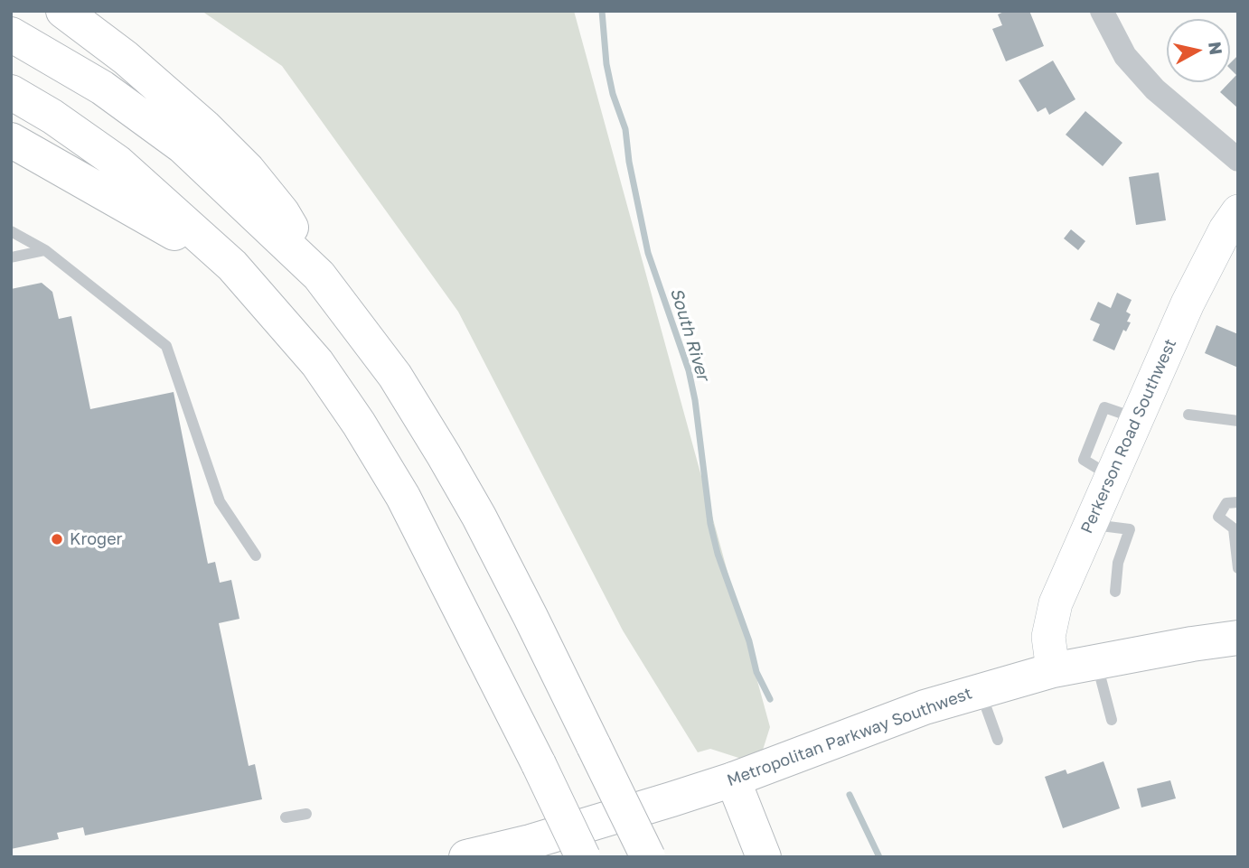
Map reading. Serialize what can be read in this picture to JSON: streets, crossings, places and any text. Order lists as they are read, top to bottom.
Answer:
{
  "streets": {
    "main road": ["Metropolitan Parkway Southwest"],
    "street": ["Perkerson Road Southwest"]
  },
  "crossings": [
    ["Perkerson Road Southwest", "Metropolitan Parkway Southwest"]
  ],
  "water": ["South River"],
  "places": ["Kroger"],
  "north": "right"
}
